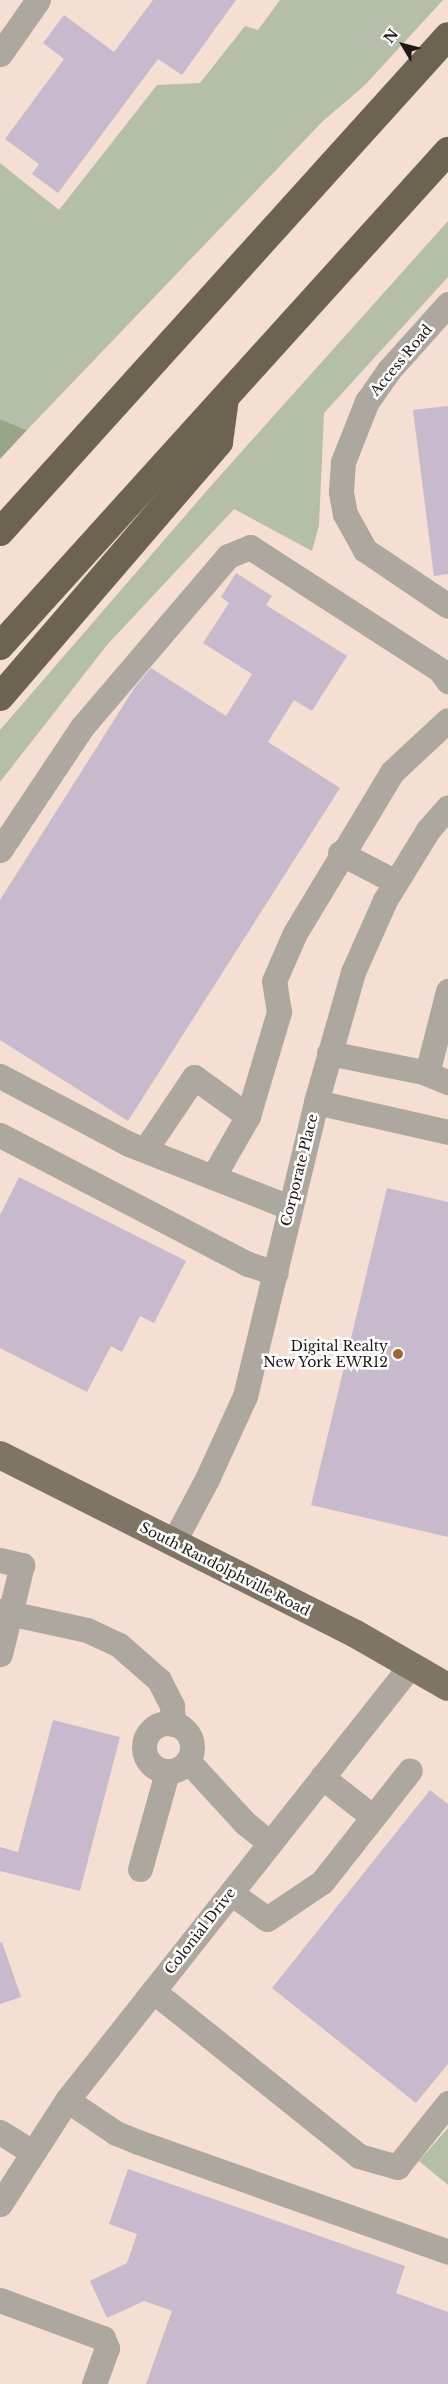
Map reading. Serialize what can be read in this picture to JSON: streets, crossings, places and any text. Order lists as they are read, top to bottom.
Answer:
{
  "streets": {
    "main road": ["South Randolphville Road"],
    "street": ["Access Road", "Corporate Place", "Colonial Drive"]
  },
  "crossings": [
    ["Corporate Place", "South Randolphville Road"],
    ["South Randolphville Road", "Colonial Drive"]
  ],
  "places": ["Digital Realty New York EWR12"],
  "north": "top left"
}
